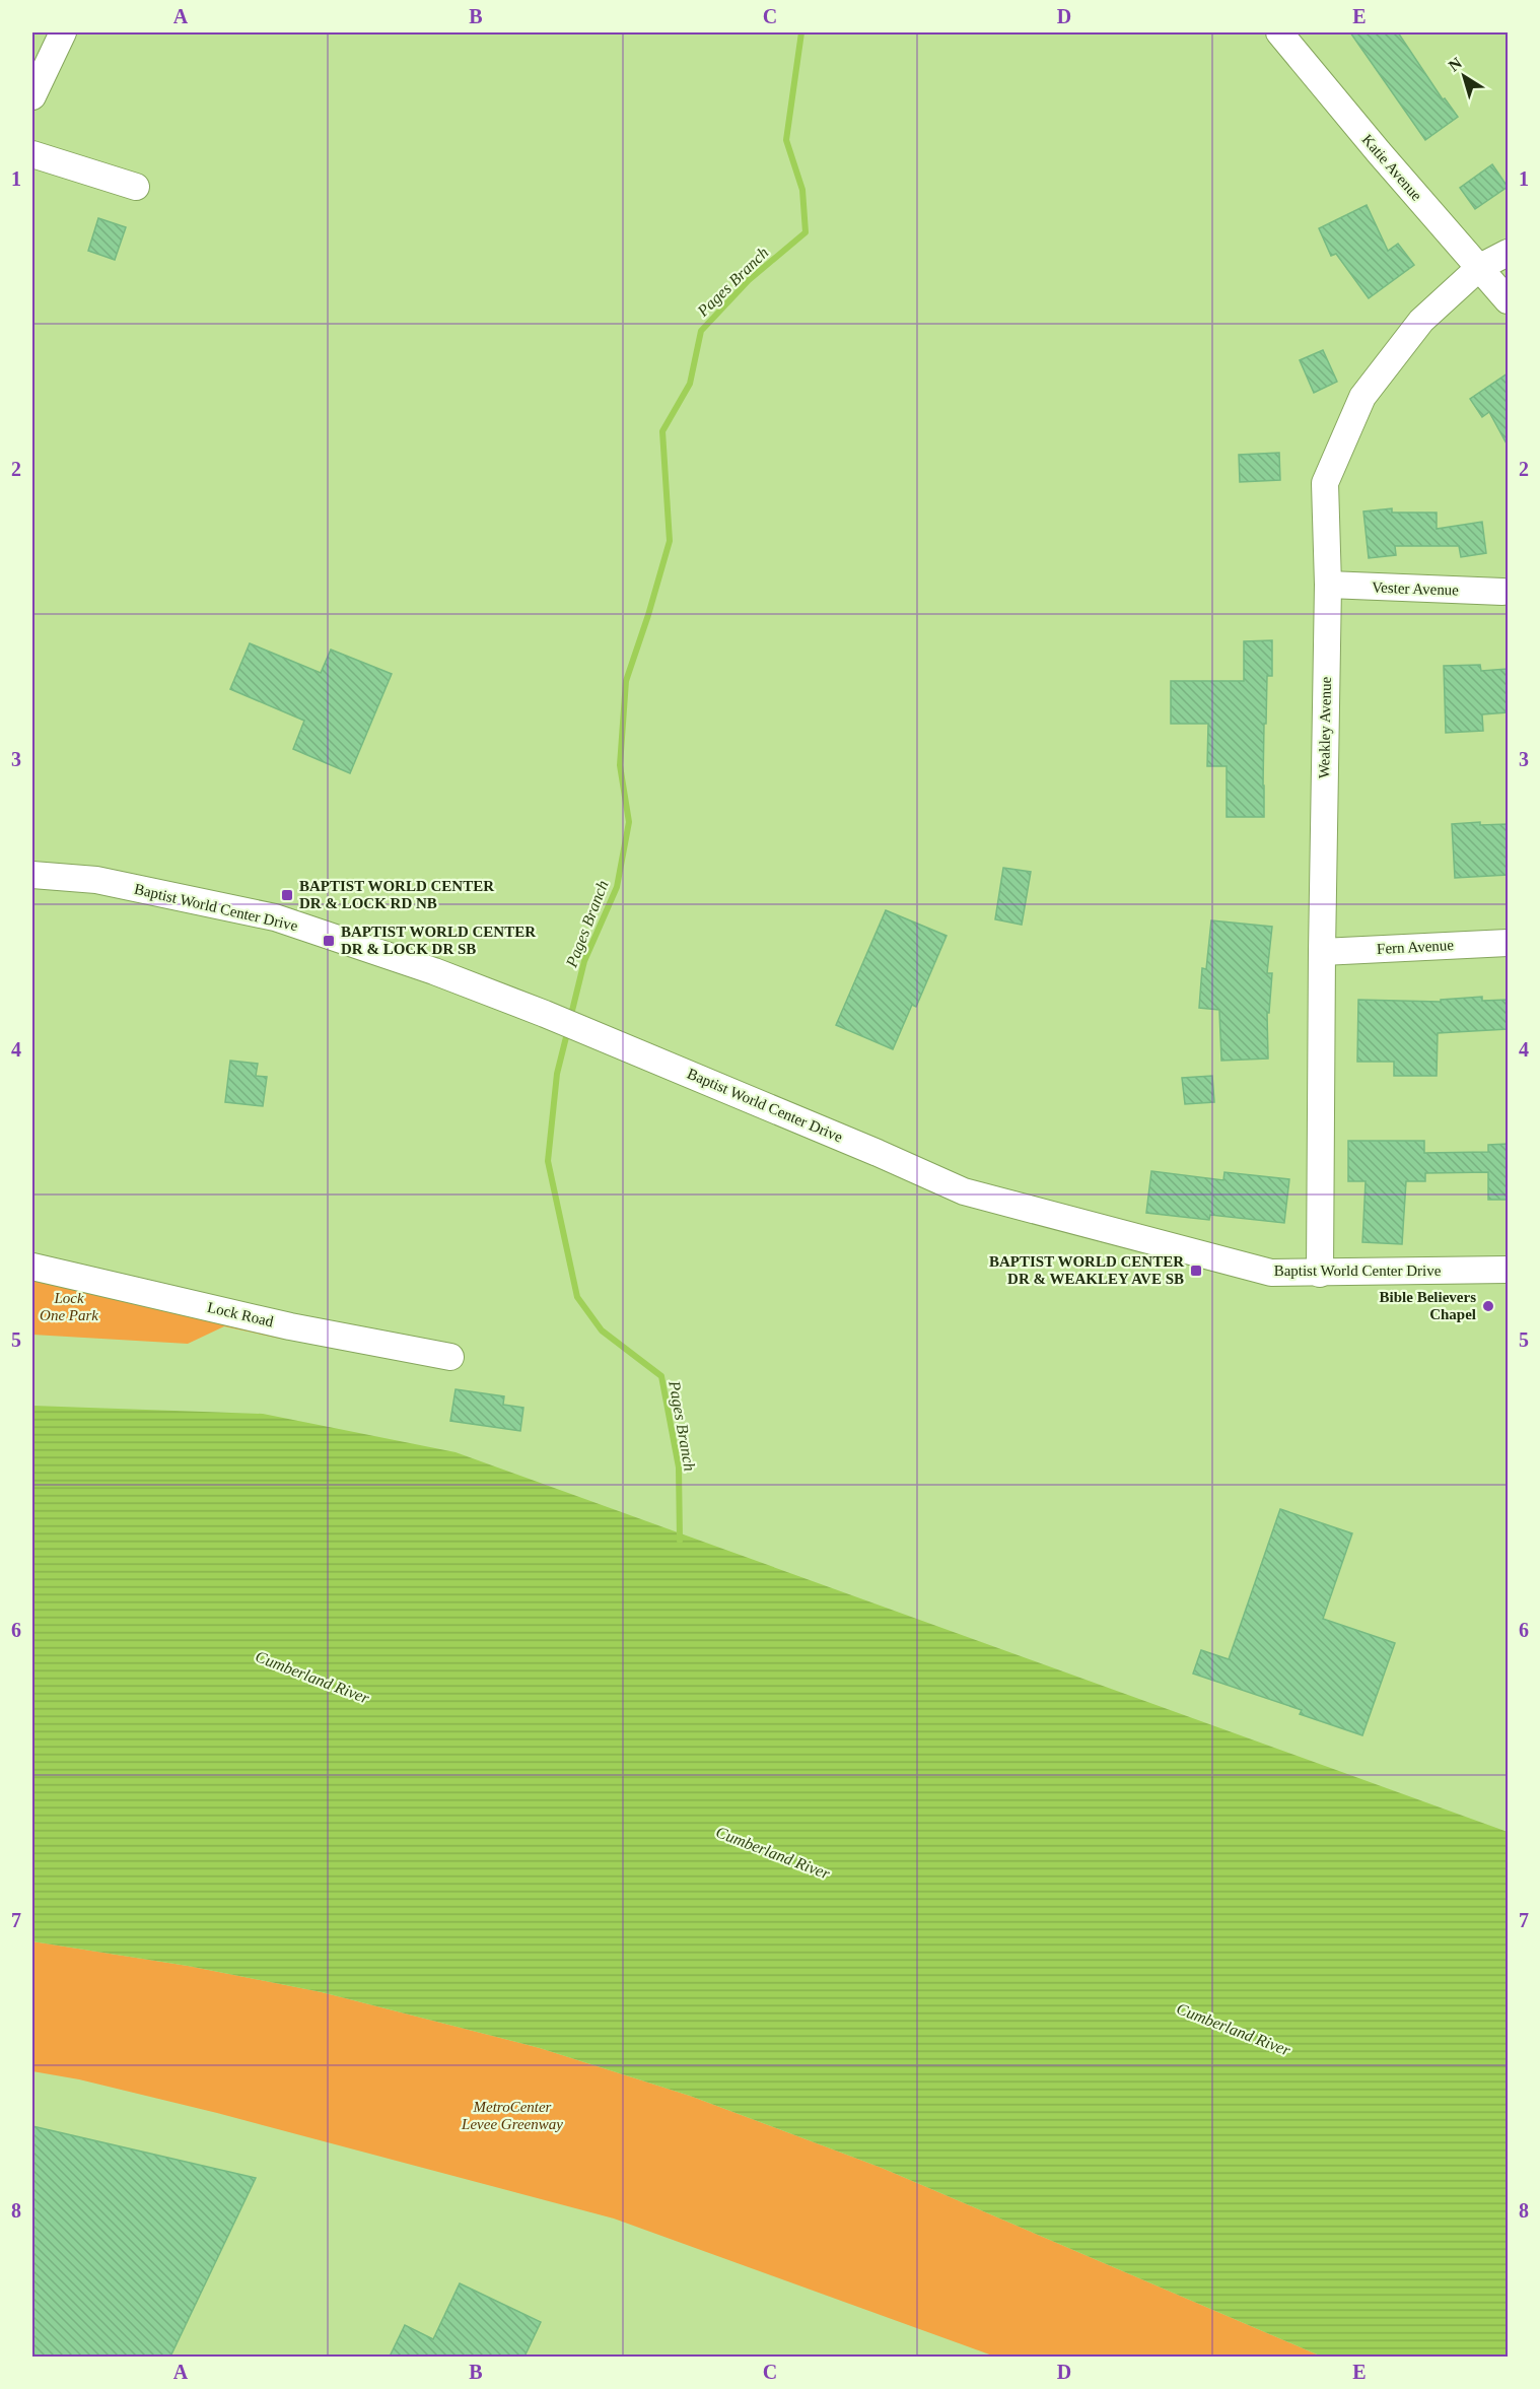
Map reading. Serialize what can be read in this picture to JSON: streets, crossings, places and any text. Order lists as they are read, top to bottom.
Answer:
{
  "streets": {
    "street": [
      "Katie Avenue",
      "Vester Avenue",
      "Weakley Avenue",
      "Baptist World Center Drive",
      "Fern Avenue",
      "Lock Road"
    ]
  },
  "crossings": [
    ["Katie Avenue", "Weakley Avenue"],
    ["Vester Avenue", "Weakley Avenue"],
    ["Weakley Avenue", "Baptist World Center Drive"],
    ["Weakley Avenue", "Fern Avenue"]
  ],
  "water": ["Pages Branch", "Cumberland River"],
  "parks": ["Lock One Park", "MetroCenter Levee Greenway"],
  "places": {
    "transit": ["BAPTIST WORLD CENTER DR & LOCK RD NB", "BAPTIST WORLD CENTER DR & LOCK DR SB", "BAPTIST WORLD CENTER DR & WEAKLEY AVE SB"],
    "other": ["Bible Believers Chapel"]
  },
  "north": "top left",
  "grid": {
    "columns": [
      "A",
      "B",
      "C",
      "D",
      "E"
    ],
    "rows": [
      "1",
      "2",
      "3",
      "4",
      "5",
      "6",
      "7",
      "8"
    ]
  }
}
